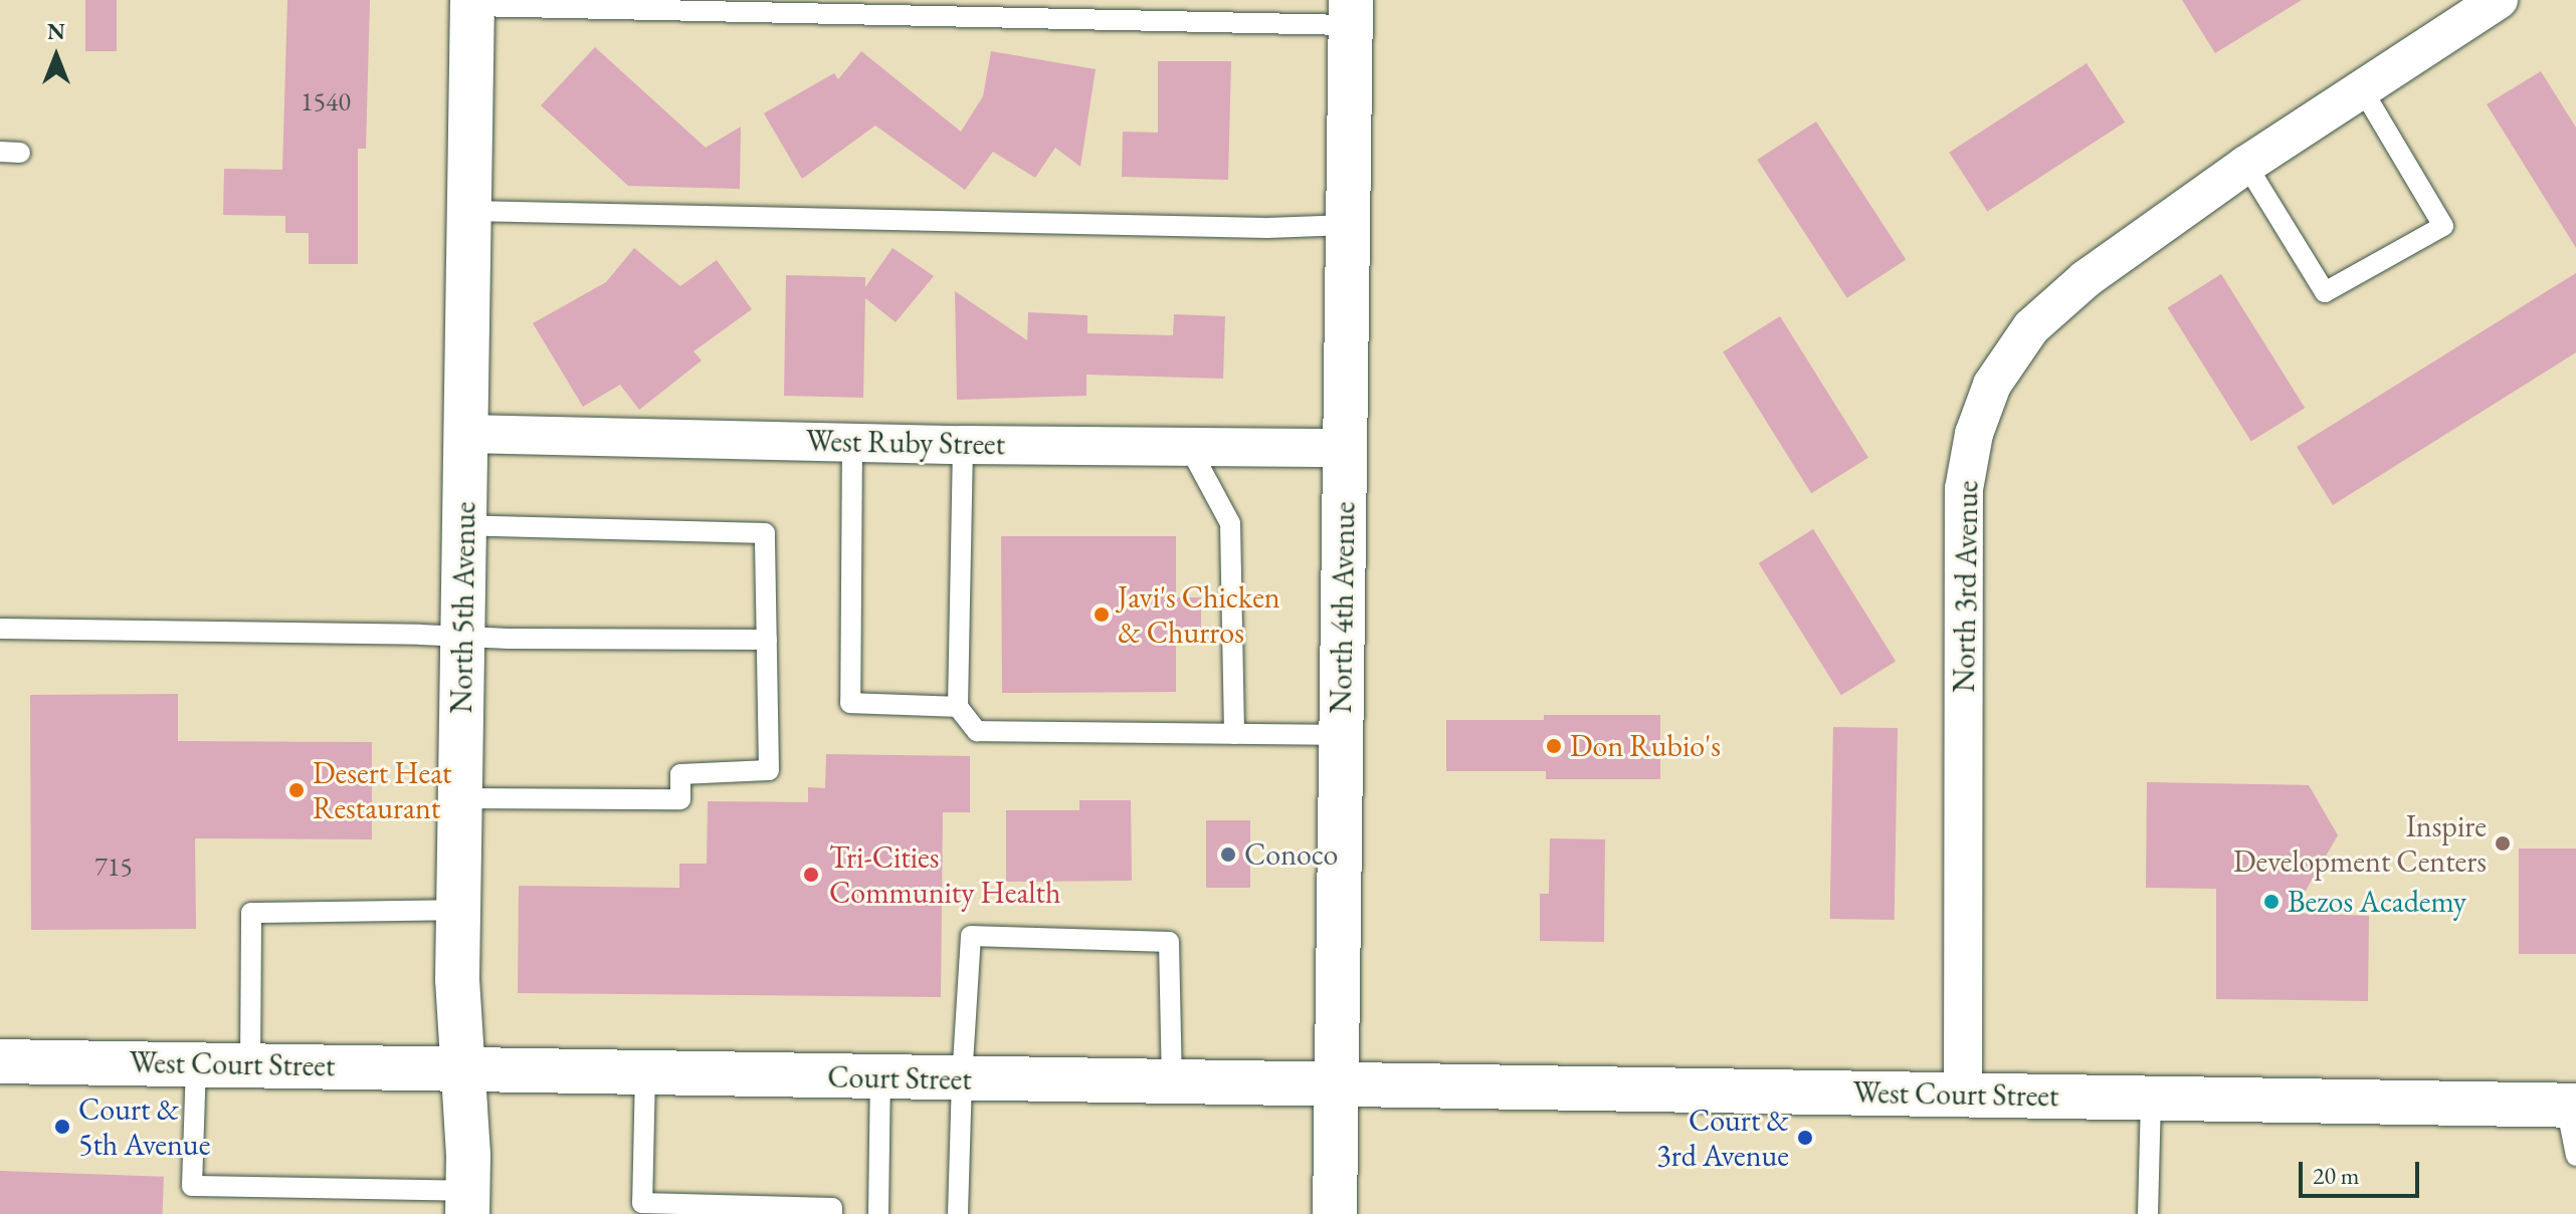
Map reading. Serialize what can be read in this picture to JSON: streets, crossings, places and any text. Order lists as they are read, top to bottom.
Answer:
{
  "streets": {
    "main road": [
      "North 5th Avenue",
      "North 4th Avenue",
      "West Court Street",
      "Court Street"
    ],
    "street": ["West Ruby Street", "North 3rd Avenue"]
  },
  "crossings": [
    ["West Ruby Street", "North 5th Avenue"],
    ["West Ruby Street", "North 4th Avenue"],
    ["North 3rd Avenue", "West Court Street"],
    ["North 5th Avenue", "West Court Street"],
    ["North 5th Avenue", "Court Street"],
    ["North 4th Avenue", "West Court Street"],
    ["North 4th Avenue", "Court Street"],
    ["West Court Street", "Court Street"]
  ],
  "places": [
    "Javi's Chicken & Churros",
    "Don Rubio's",
    "Desert Heat Restaurant",
    "Inspire Development Centers",
    "Conoco",
    "Tri-Cities Community Health",
    "Bezos Academy",
    "Court & 5th Avenue",
    "Court & 3rd Avenue"
  ],
  "house_numbers": ["1540", "715"],
  "scale_bar": "20 m",
  "north": "top"
}
